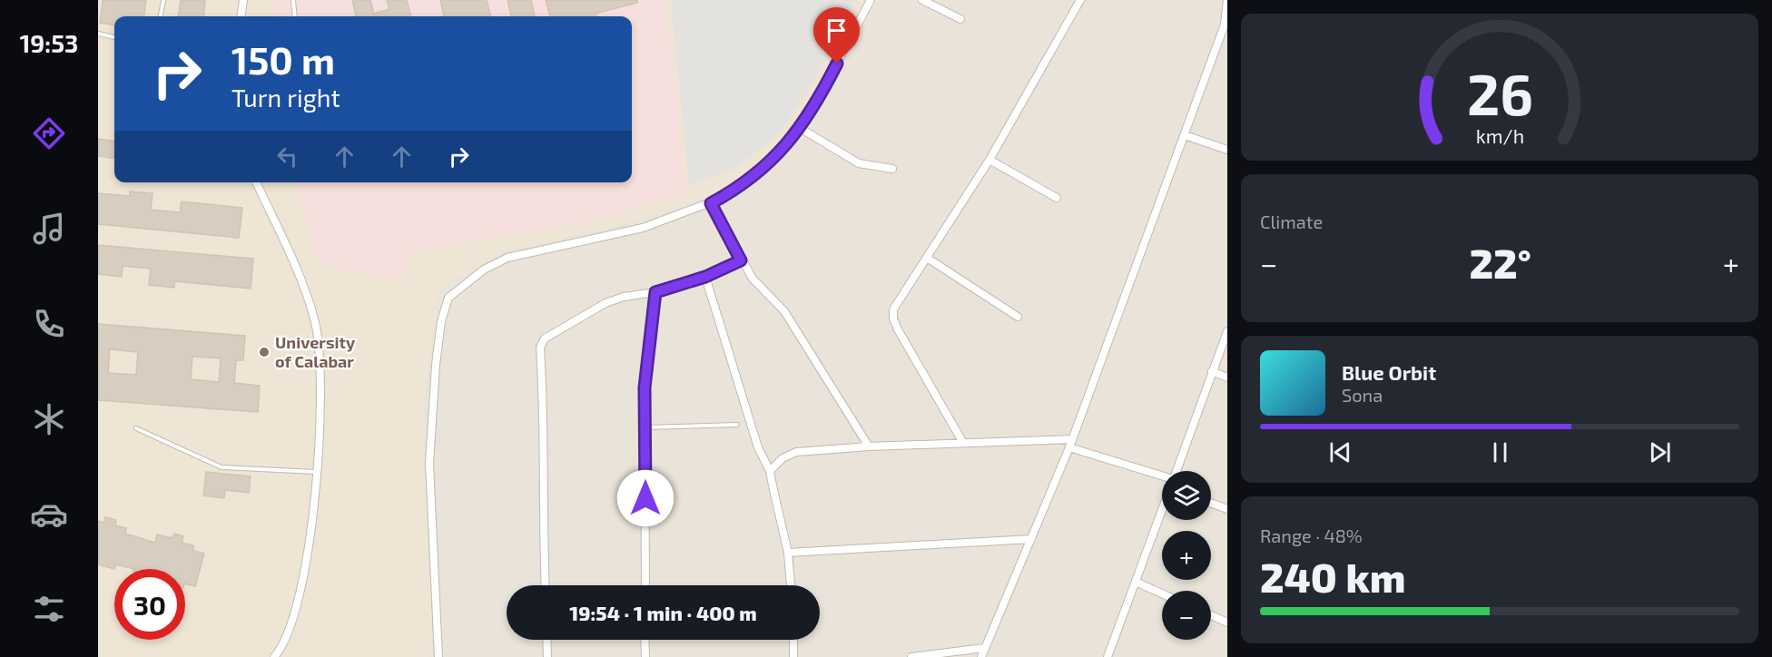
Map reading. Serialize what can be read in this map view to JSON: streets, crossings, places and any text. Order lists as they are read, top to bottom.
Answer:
{
  "places": ["University of Calabar"],
  "page": {
    "tabs": "19:53",
    "turn": ["150 m", "Turn right"],
    "tile": [
      "Climate",
      ["Range · 48%", "240 km"]
    ],
    "heat": ["−", "22°", "+"],
    "song": ["Blue Orbit", "Sona"],
    "map_buttons": ["+", "−"],
    "limit": "30",
    "trip": "19:54 · 1 min · 400 m",
    "gauge": ["26", "km/h"]
  }
}
